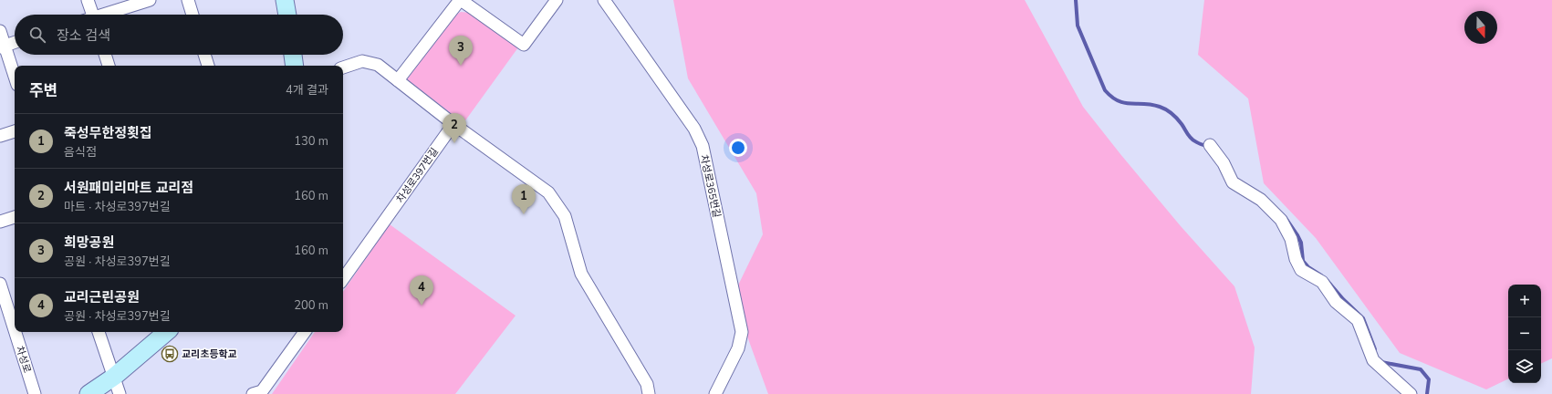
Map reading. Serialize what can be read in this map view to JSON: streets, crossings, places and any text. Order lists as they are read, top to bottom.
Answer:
{
  "streets": {
    "street": ["차성로397번길", "차성로365번길", "차성로"]
  },
  "places": {
    "bus stop": ["교리초등학교"]
  },
  "north": "bottom",
  "page": {
    "search": "장소 검색",
    "pins": [
      "3",
      "2",
      "1",
      "4"
    ],
    "heading": ["주변", "4개 결과"],
    "list": [
      {
        "mark": "1",
        "name": "죽성무한정횟집",
        "note": "음식점",
        "value": "130 m"
      },
      {
        "mark": "2",
        "name": "서원패미리마트 교리점",
        "note": "마트 · 차성로397번길",
        "value": "160 m"
      },
      {
        "mark": "3",
        "name": "희망공원",
        "note": "공원 · 차성로397번길",
        "value": "160 m"
      },
      {
        "mark": "4",
        "name": "교리근린공원",
        "note": "공원 · 차성로397번길",
        "value": "200 m"
      }
    ],
    "map_buttons": ["+", "−"]
  }
}
